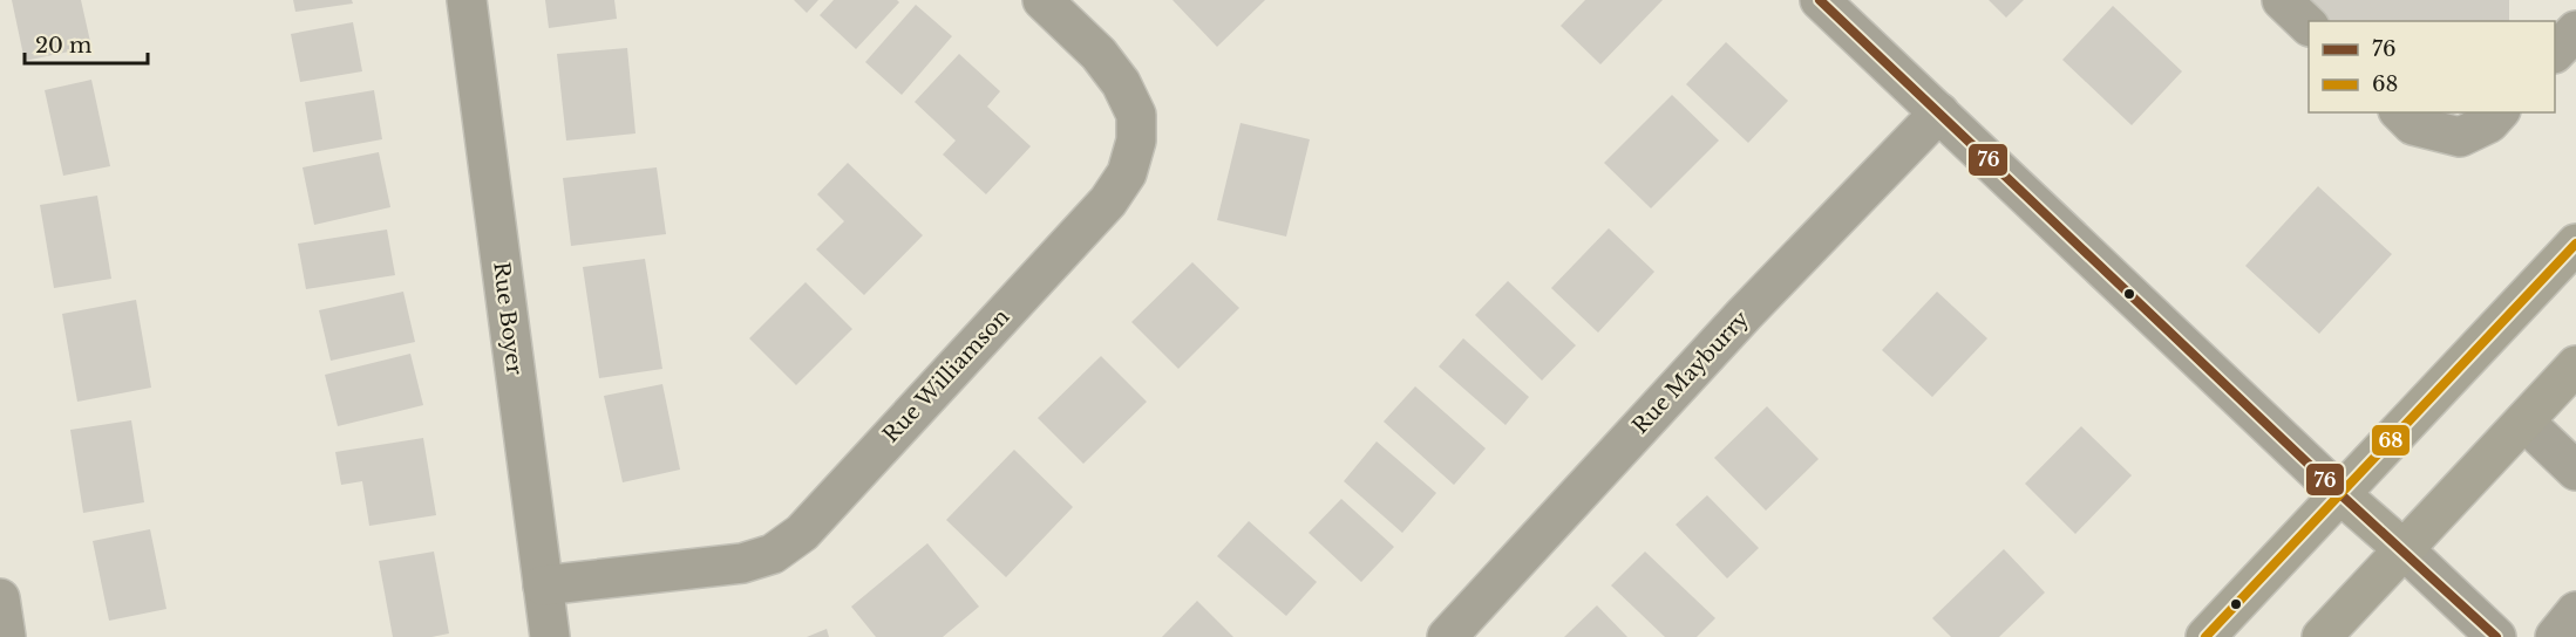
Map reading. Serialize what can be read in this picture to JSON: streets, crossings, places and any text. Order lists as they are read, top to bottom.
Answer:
{
  "streets": {
    "street": ["Rue Boyer", "Rue Mayburry", "Rue Williamson"]
  },
  "crossings": [
    ["Rue Boyer", "Rue Williamson"]
  ],
  "lines": ["transit line 76", "transit line 68"],
  "legend": ["76", "68"],
  "scale_bar": "20 m"
}
